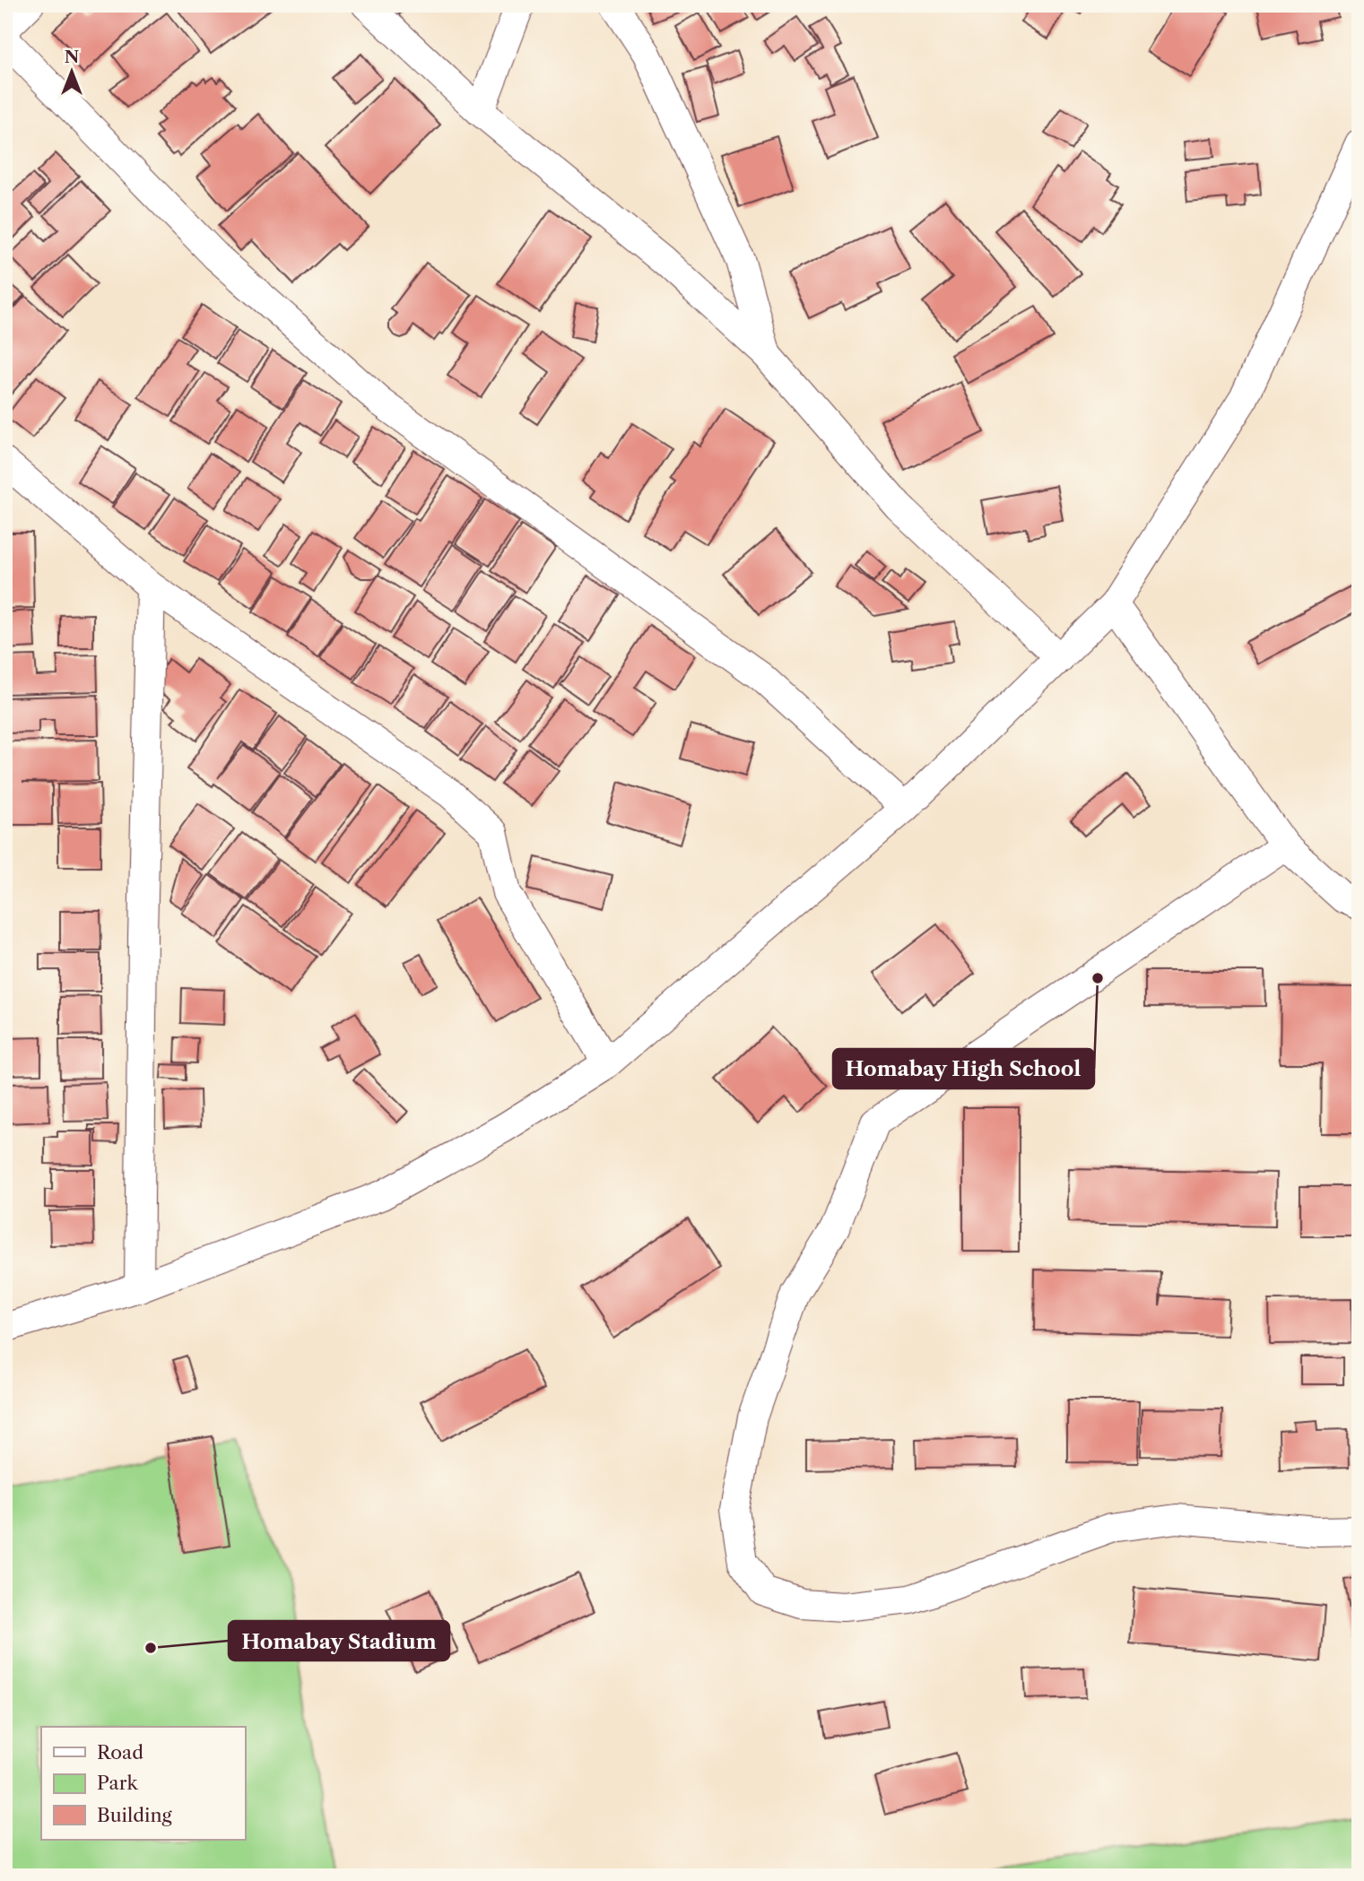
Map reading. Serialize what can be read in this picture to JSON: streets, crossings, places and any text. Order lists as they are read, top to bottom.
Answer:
{
  "places": ["Homabay High School", "Homabay Stadium"],
  "legend": ["Road", "Park", "Building"],
  "north": "top"
}
